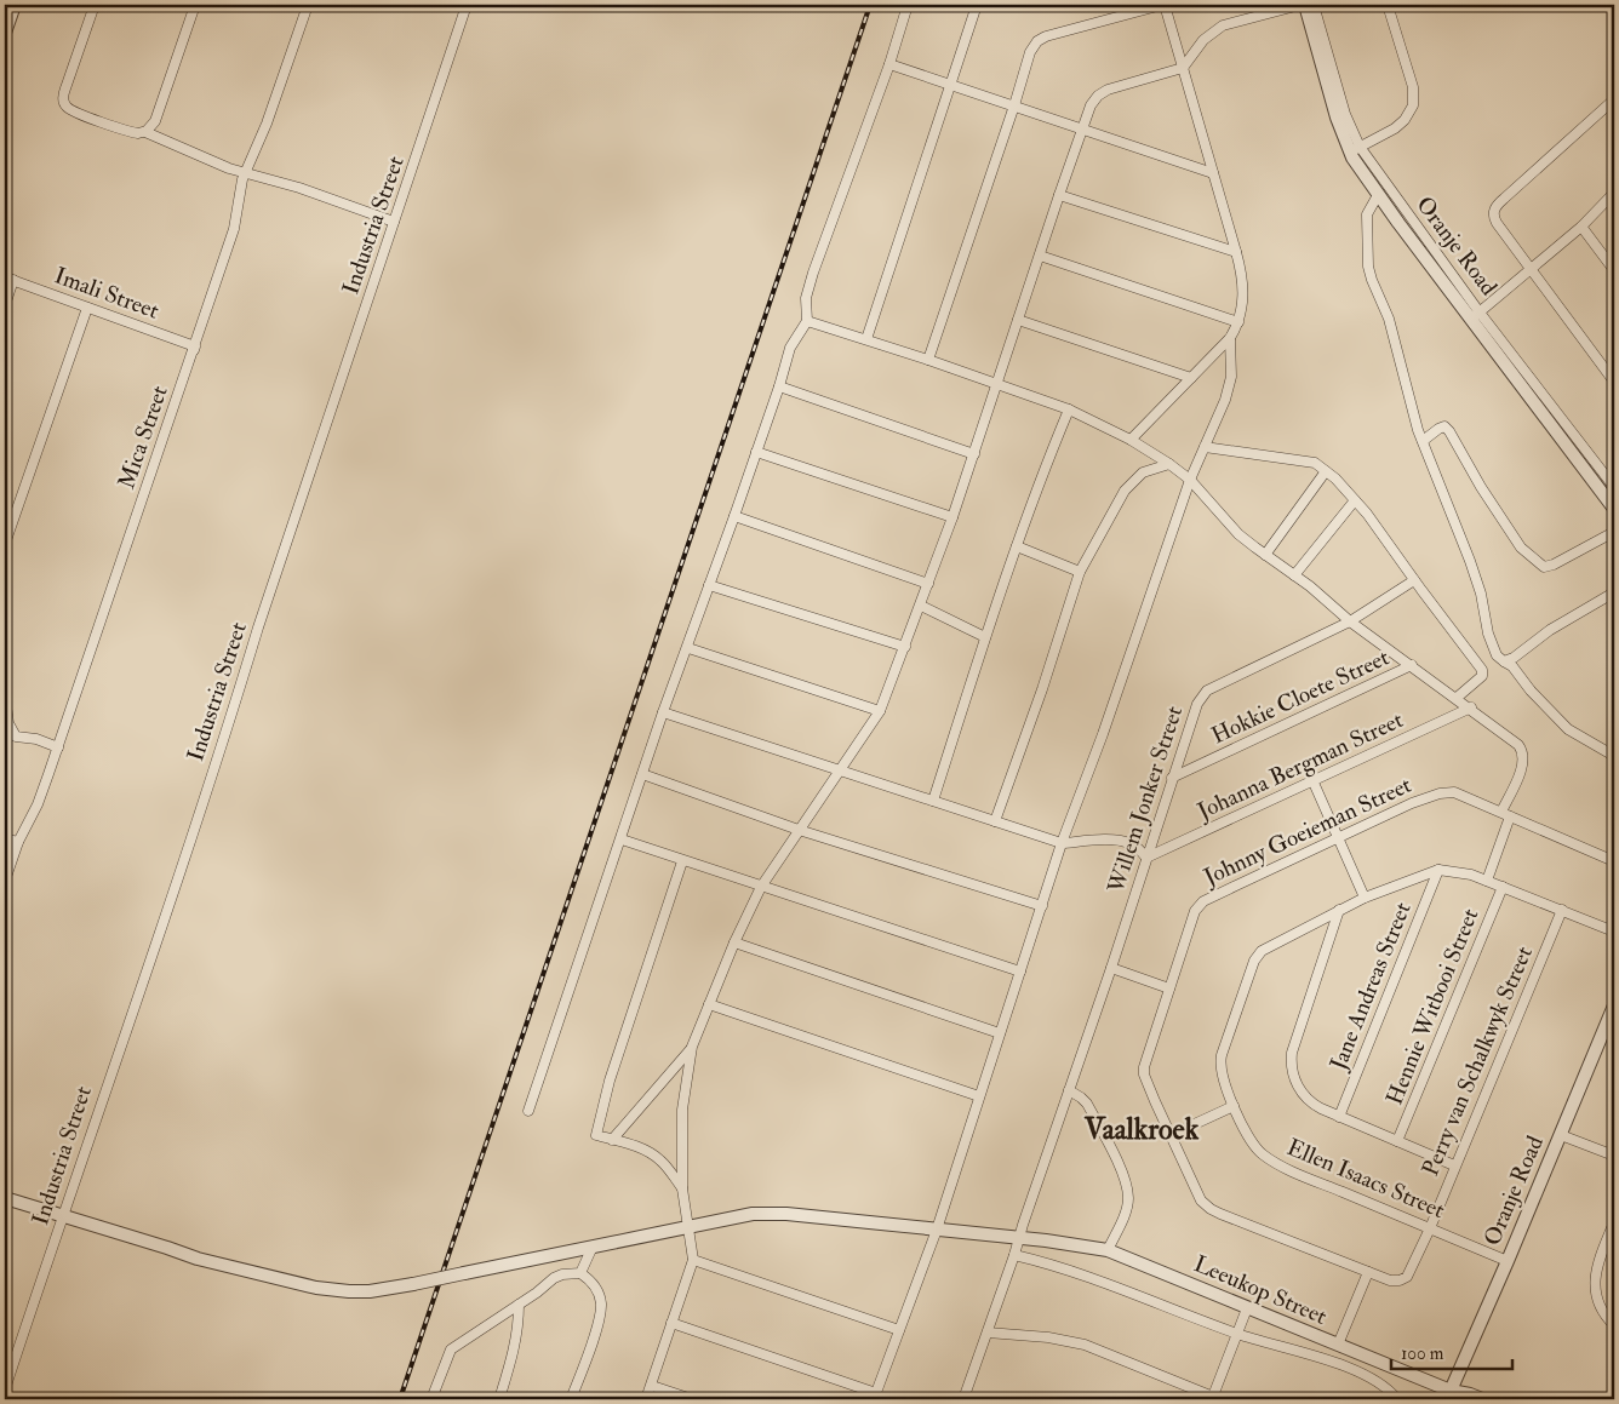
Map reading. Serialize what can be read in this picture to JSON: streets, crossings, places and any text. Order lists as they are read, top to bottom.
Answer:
{
  "streets": {
    "street": [
      "Industria Street",
      "Oranje Road",
      "Imali Street",
      "Mica Street",
      "Hokkie Cloete Street",
      "Johanna Bergman Street",
      "Willem Jonker Street",
      "Johnny Goeieman Street",
      "Jane Andreas Street",
      "Hennie Witbooi Street",
      "Perry van Schalkwyk Street",
      "Ellen Isaacs Street",
      "Leeukop Street"
    ]
  },
  "crossings": [
    ["Industria Street", "Leeukop Street"],
    ["Oranje Road", "Ellen Isaacs Street"],
    ["Oranje Road", "Leeukop Street"],
    ["Imali Street", "Mica Street"],
    ["Hokkie Cloete Street", "Willem Jonker Street"],
    ["Johanna Bergman Street", "Willem Jonker Street"],
    ["Willem Jonker Street", "Leeukop Street"],
    ["Johnny Goeieman Street", "Perry van Schalkwyk Street"],
    ["Johnny Goeieman Street", "Ellen Isaacs Street"],
    ["Jane Andreas Street", "Ellen Isaacs Street"],
    ["Hennie Witbooi Street", "Ellen Isaacs Street"],
    ["Perry van Schalkwyk Street", "Ellen Isaacs Street"]
  ],
  "districts": ["Vaalkroek"],
  "scale_bar": "100 m"
}
